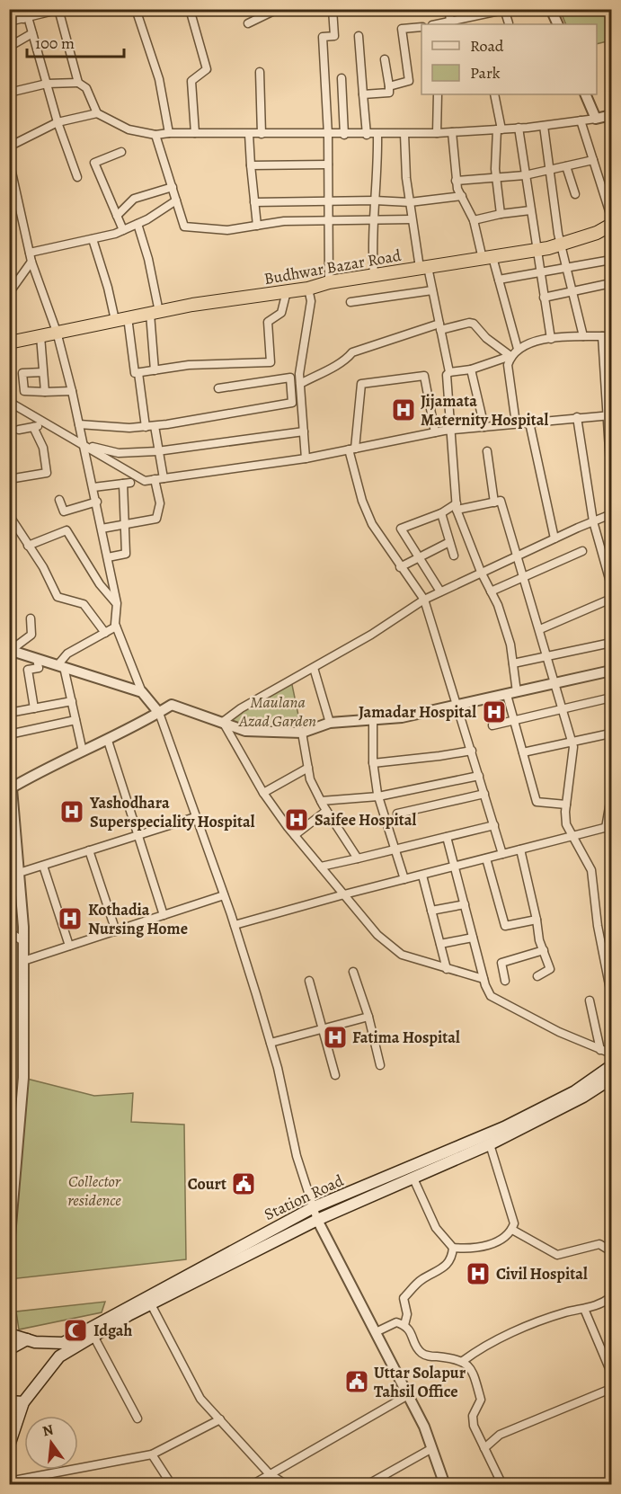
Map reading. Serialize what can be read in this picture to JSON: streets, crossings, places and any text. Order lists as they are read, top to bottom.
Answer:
{
  "streets": {
    "highway": ["Budhwar Bazar Road"],
    "main road": ["Station Road"]
  },
  "parks": ["Maulana Azad Garden", "Collector residence"],
  "places": {
    "hospital": [
      "Jijamata Maternity Hospital",
      "Jamadar Hospital",
      "Yashodhara Superspeciality Hospital",
      "Saifee Hospital",
      "Kothadia Nursing Home",
      "Fatima Hospital",
      "Civil Hospital"
    ],
    "public building": ["Court", "Uttar Solapur Tahsil Office"],
    "mosque": ["Idgah"]
  },
  "legend": ["Road", "Park"],
  "scale_bar": "100 m",
  "north": "top"
}
